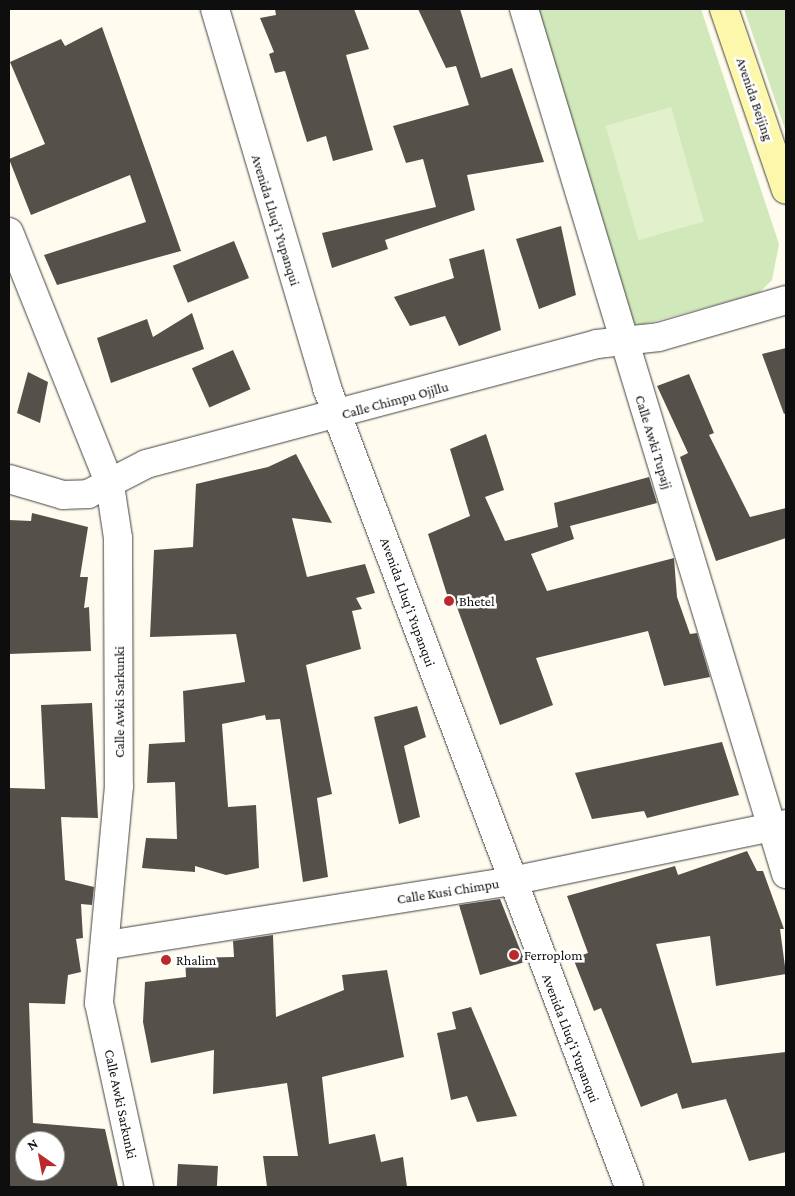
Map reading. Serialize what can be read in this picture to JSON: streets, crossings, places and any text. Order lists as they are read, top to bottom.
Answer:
{
  "streets": {
    "main road": ["Avenida Beijing"],
    "street": [
      "Avenida Lluq'i Yupanqui",
      "Calle Chimpu Ojjllu",
      "Calle Awki Tupajj",
      "Calle Awki Sarkunki",
      "Calle Kusi Chimpu"
    ]
  },
  "crossings": [
    ["Avenida Lluq'i Yupanqui", "Calle Chimpu Ojjllu"],
    ["Avenida Lluq'i Yupanqui", "Calle Kusi Chimpu"],
    ["Calle Chimpu Ojjllu", "Calle Awki Tupajj"],
    ["Calle Chimpu Ojjllu", "Calle Awki Sarkunki"],
    ["Calle Awki Tupajj", "Calle Kusi Chimpu"],
    ["Calle Awki Sarkunki", "Calle Kusi Chimpu"]
  ],
  "places": ["Bhetel", "Ferroplom", "Rhalim"],
  "north": "top left"
}
